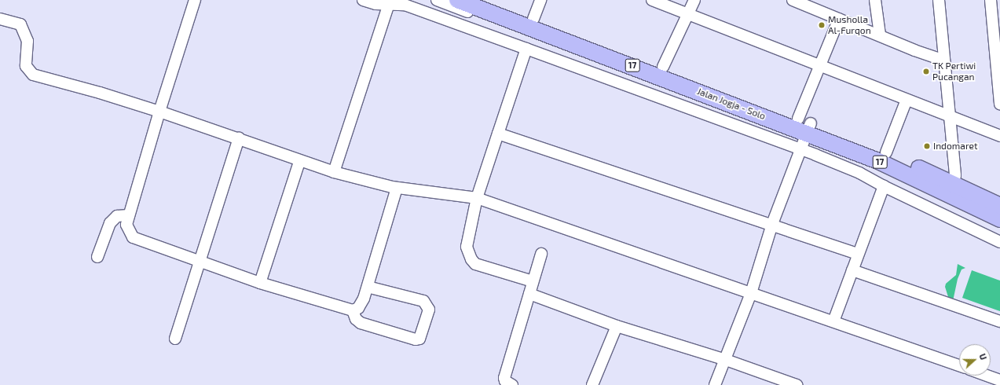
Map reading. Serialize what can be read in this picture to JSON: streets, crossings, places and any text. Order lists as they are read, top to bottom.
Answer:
{
  "streets": {
    "highway": ["17", "Jalan Jogja - Solo"]
  },
  "places": ["Musholla Al-Furqon", "TK Pertiwi Pucangan", "Indomaret"],
  "north": "right"
}
